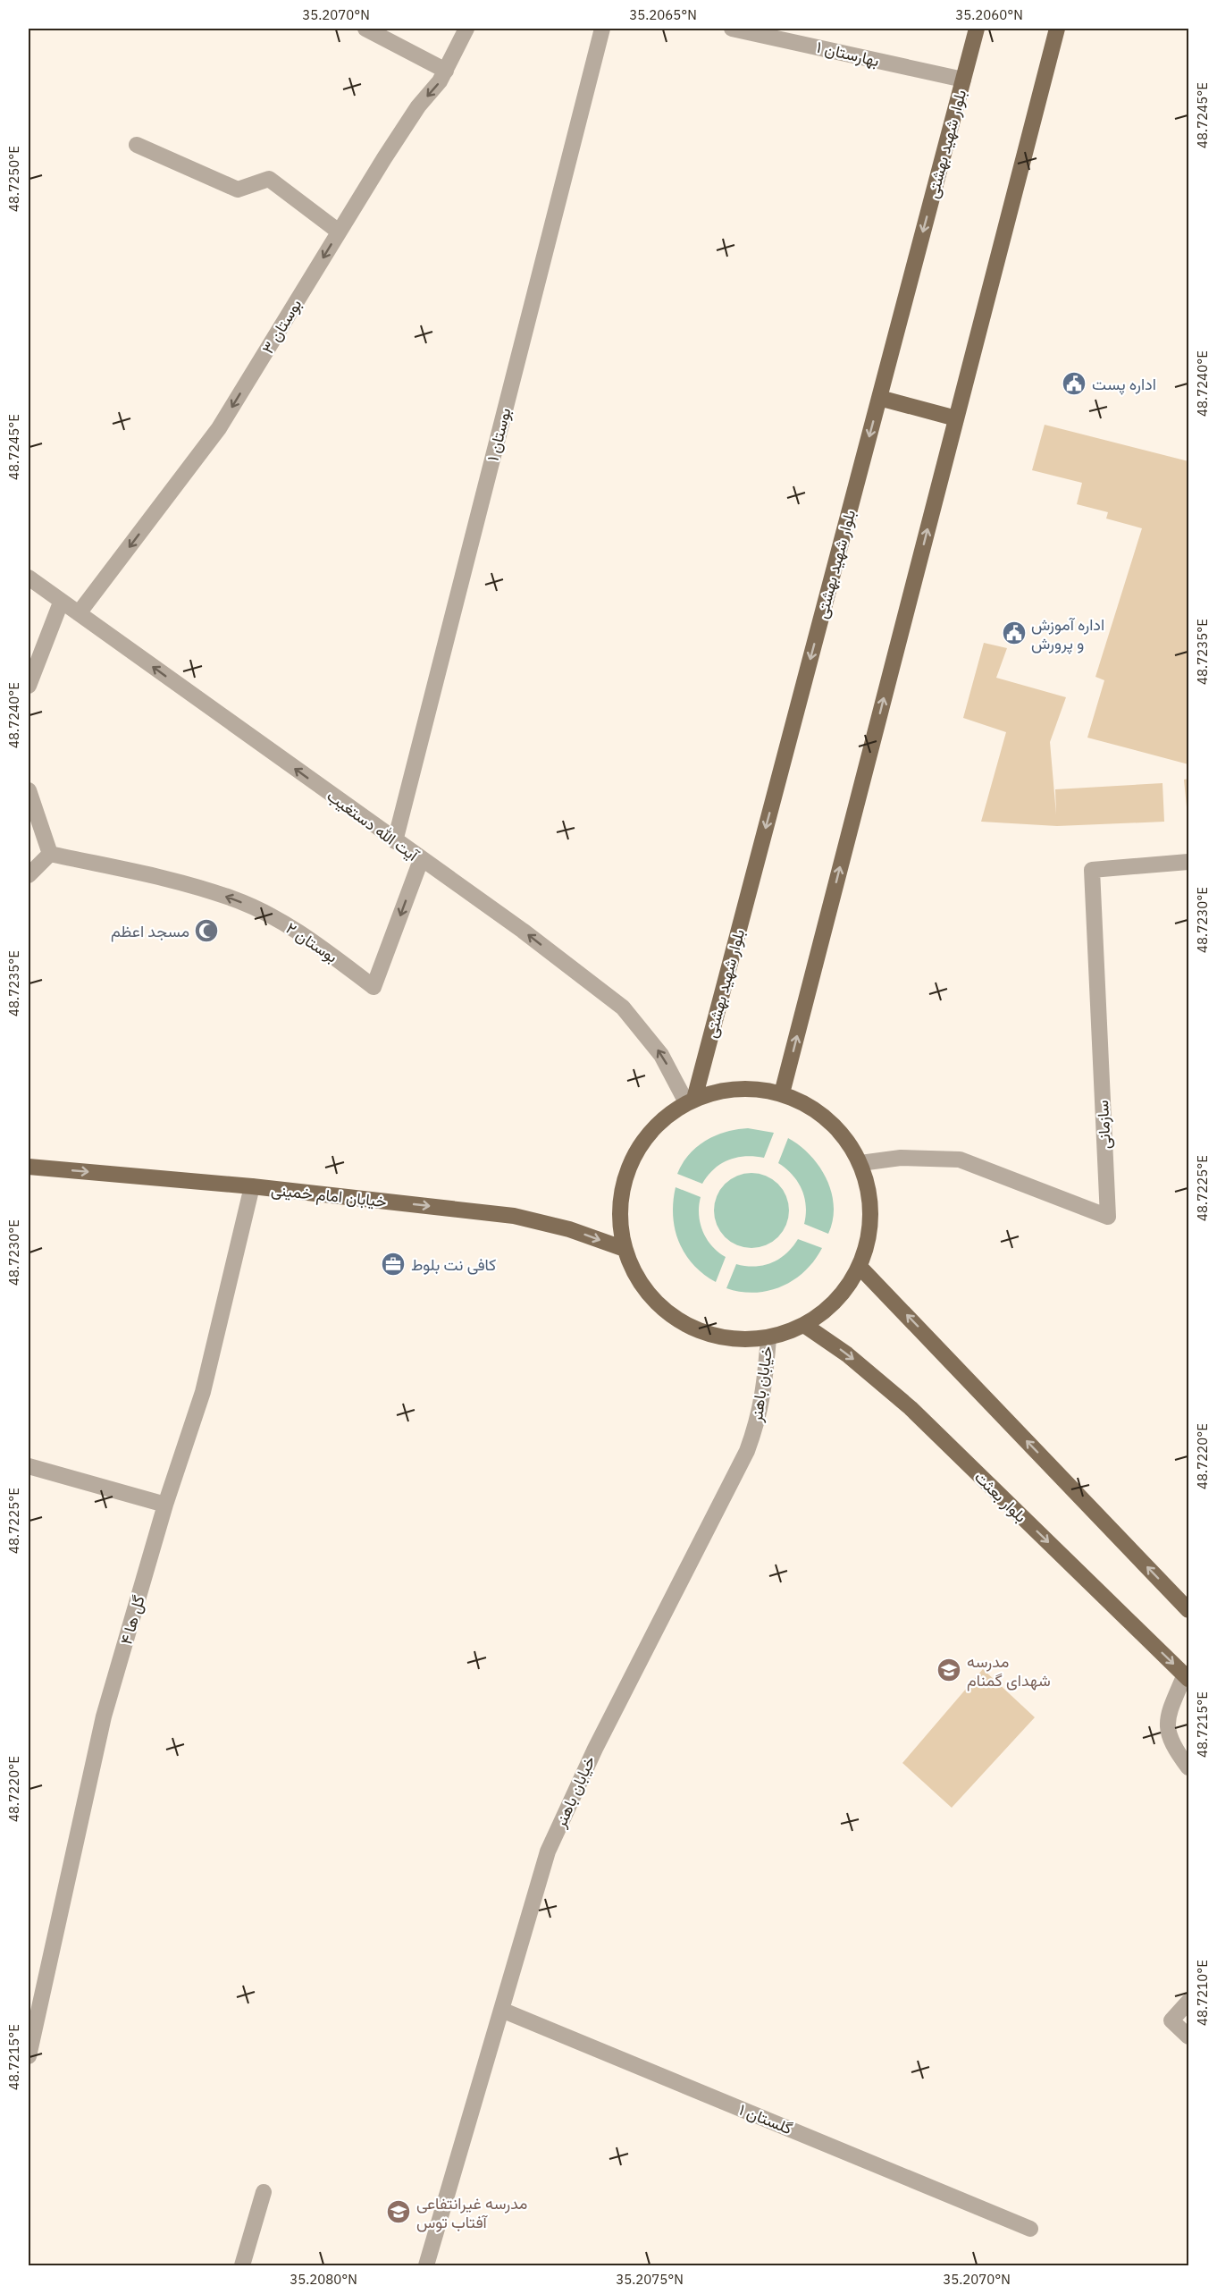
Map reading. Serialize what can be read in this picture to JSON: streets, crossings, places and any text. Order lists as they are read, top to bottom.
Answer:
{
  "streets": {
    "main road": ["بلوار شهید بهشتی", "خیابان امام خمینی", "بلوار بعثت"],
    "street": [
      "بهارستان ۱",
      "بوستان ۳",
      "بوستان ۱",
      "آیت الله دستغیب",
      "بوستان ۲",
      "سازمانی",
      "خیابان باهنر",
      "گل ها ۴",
      "گلستان ۱"
    ]
  },
  "crossings": [
    ["بهارستان ۱", "بلوار شهید بهشتی"],
    ["بلوار شهید بهشتی", "آیت الله دستغیب"],
    ["بوستان ۳", "آیت الله دستغیب"],
    ["بوستان ۱", "آیت الله دستغیب"],
    ["آیت الله دستغیب", "بوستان ۲"],
    ["خیابان امام خمینی", "گل ها ۴"],
    ["خیابان باهنر", "گلستان ۱"]
  ],
  "one_way": ["بوستان ۳", "آیت الله دستغیب", "خیابان امام خمینی"],
  "places": {
    "public building": ["اداره پست", "اداره آموزش و پرورش"],
    "mosque": ["مسجد اعظم"],
    "office": ["کافی نت بلوط"],
    "school or university": ["مدرسه شهدای گمنام", "مدرسه غیرانتفاعی آفتاب توس"]
  },
  "coordinates": [
    "35.2070°N",
    "35.2065°N",
    "35.2060°N",
    "48.7245°E",
    "48.7250°E",
    "48.7240°E",
    "48.7235°E",
    "48.7230°E",
    "48.7225°E",
    "48.7220°E",
    "48.7215°E",
    "48.7210°E",
    "35.2080°N",
    "35.2075°N"
  ]
}
